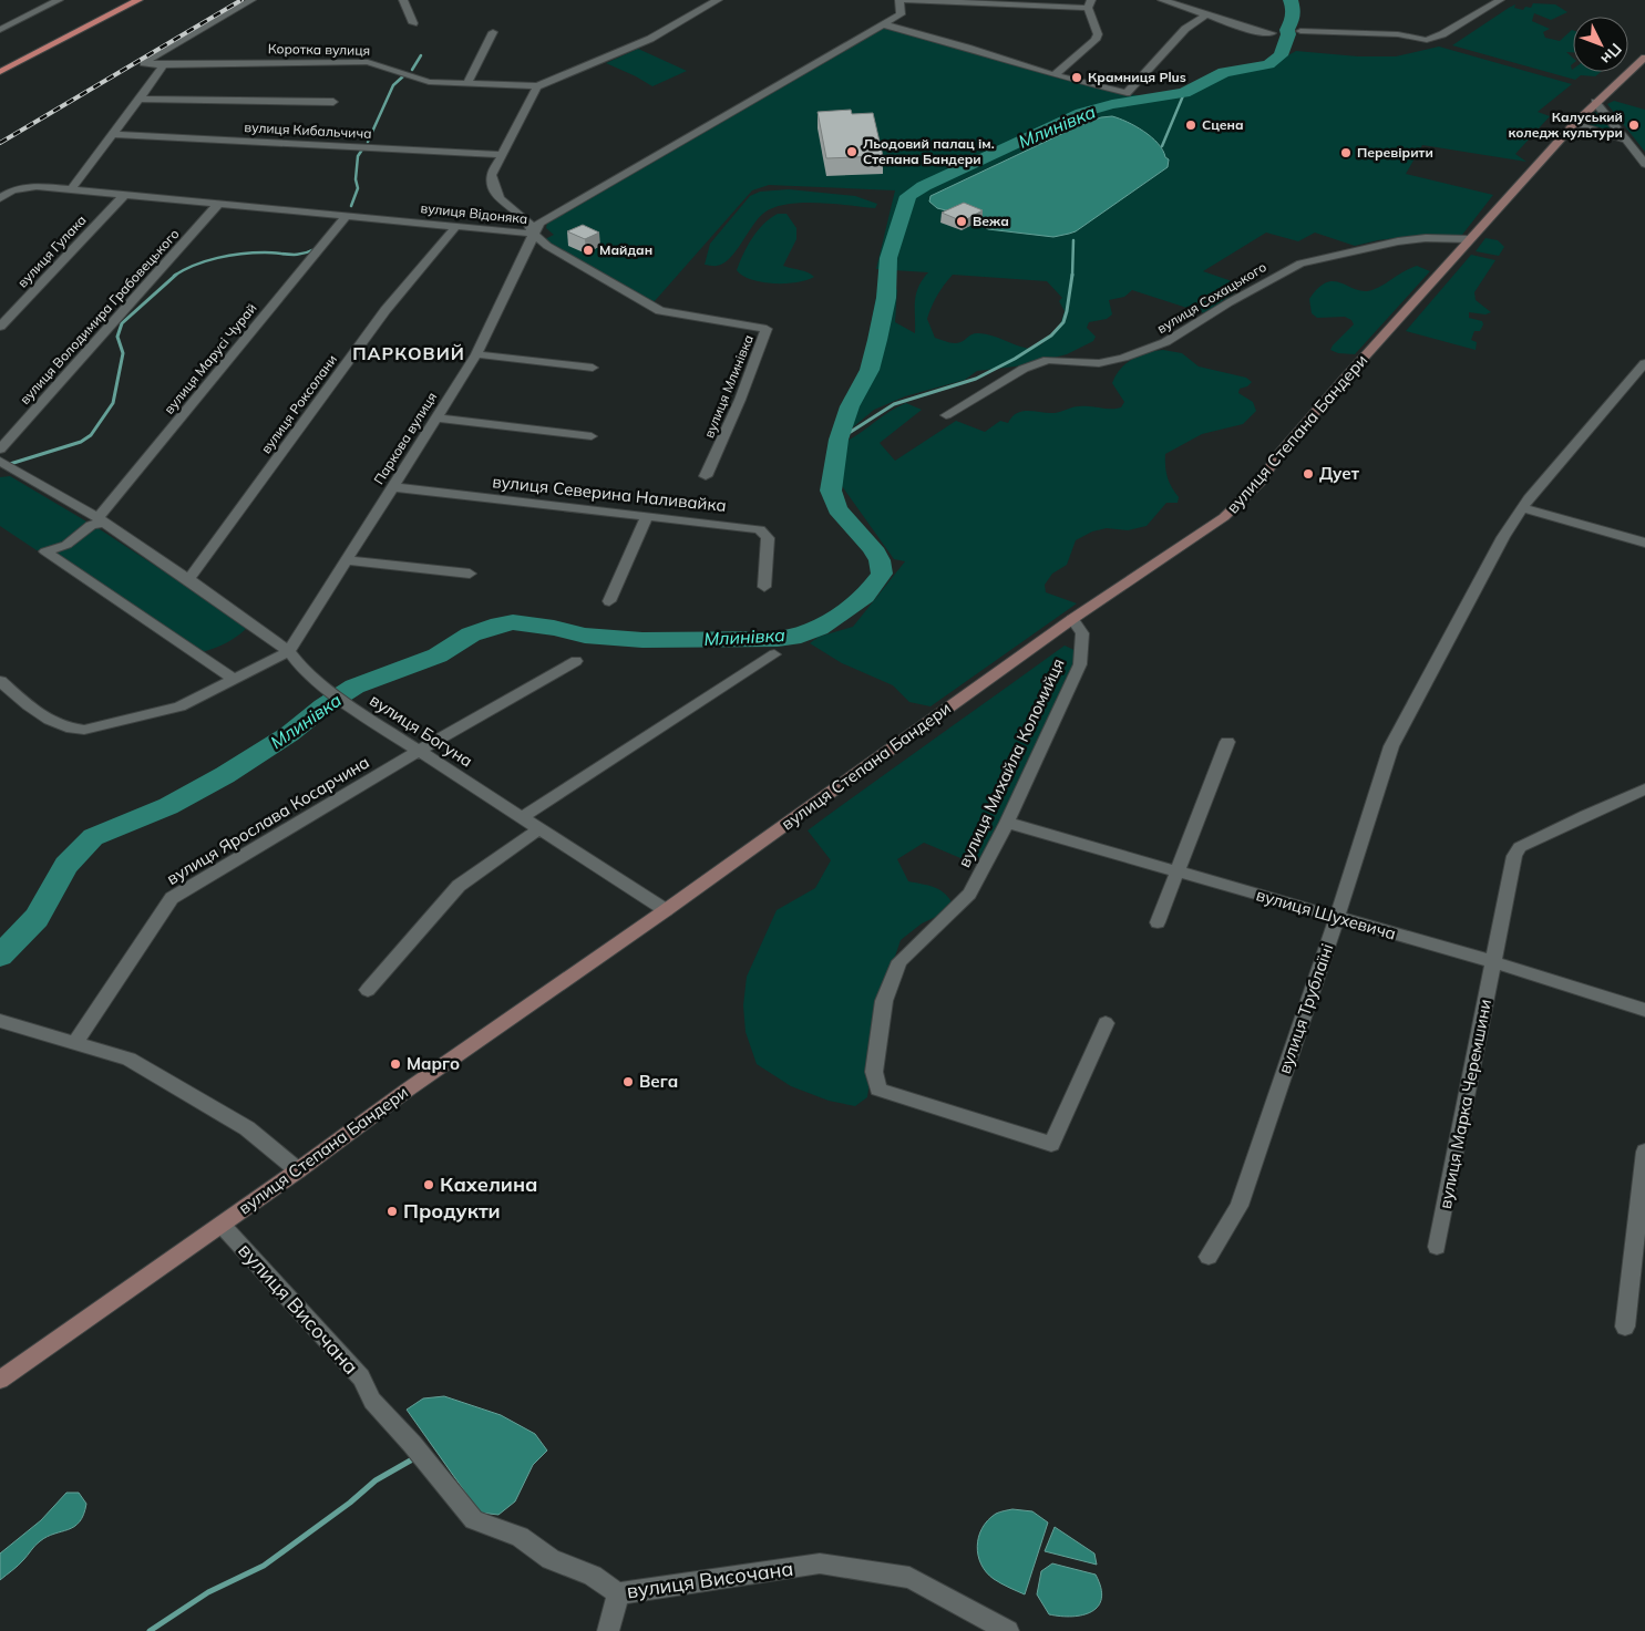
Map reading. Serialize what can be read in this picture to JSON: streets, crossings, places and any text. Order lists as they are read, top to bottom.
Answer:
{
  "streets": {
    "main road": ["вулиця Степана Бандери"],
    "street": [
      "Коротка вулиця",
      "вулиця Кибальчича",
      "вулиця Відоняка",
      "вулиця Гулака",
      "вулиця Сохацького",
      "вулиця Володимира Грабовецького",
      "вулиця Марусі Чурай",
      "вулиця Млинівка",
      "вулиця Роксолани",
      "Паркова вулиця",
      "вулиця Северина Наливайка",
      "вулиця Богуна",
      "вулиця Михайла Коломийця",
      "вулиця Ярослава Косарчина",
      "вулиця Шухевича",
      "вулиця Трублаїні",
      "вулиця Марка Черемшини",
      "вулиця Височана"
    ]
  },
  "crossings": [
    ["вулиця Відоняка", "вулиця Гулака"],
    ["вулиця Відоняка", "вулиця Володимира Грабовецького"],
    ["вулиця Відоняка", "вулиця Марусі Чурай"],
    ["вулиця Відоняка", "вулиця Млинівка"],
    ["вулиця Відоняка", "вулиця Роксолани"],
    ["вулиця Відоняка", "Паркова вулиця"],
    ["вулиця Сохацького", "вулиця Степана Бандери"],
    ["вулиця Марусі Чурай", "вулиця Богуна"],
    ["вулиця Млинівка", "Паркова вулиця"],
    ["вулиця Роксолани", "вулиця Богуна"],
    ["вулиця Степана Бандери", "вулиця Богуна"],
    ["вулиця Степана Бандери", "вулиця Михайла Коломийця"],
    ["вулиця Степана Бандери", "вулиця Височана"],
    ["Паркова вулиця", "вулиця Северина Наливайка"],
    ["Паркова вулиця", "вулиця Богуна"],
    ["вулиця Богуна", "вулиця Ярослава Косарчина"],
    ["вулиця Михайла Коломийця", "вулиця Шухевича"],
    ["вулиця Шухевича", "вулиця Трублаїні"],
    ["вулиця Шухевича", "вулиця Марка Черемшини"]
  ],
  "districts": ["ПАРКОВИЙ"],
  "water": ["Млинівка"],
  "places": [
    "Крамниця Plus",
    "Сцена",
    "Калуський коледж культури",
    "Льодовий палац ім. Степана Бандери",
    "Перевірити",
    "Вежа",
    "Майдан",
    "Дует",
    "Марго",
    "Вега",
    "Кахелина",
    "Продукти"
  ],
  "north": "bottom right"
}
